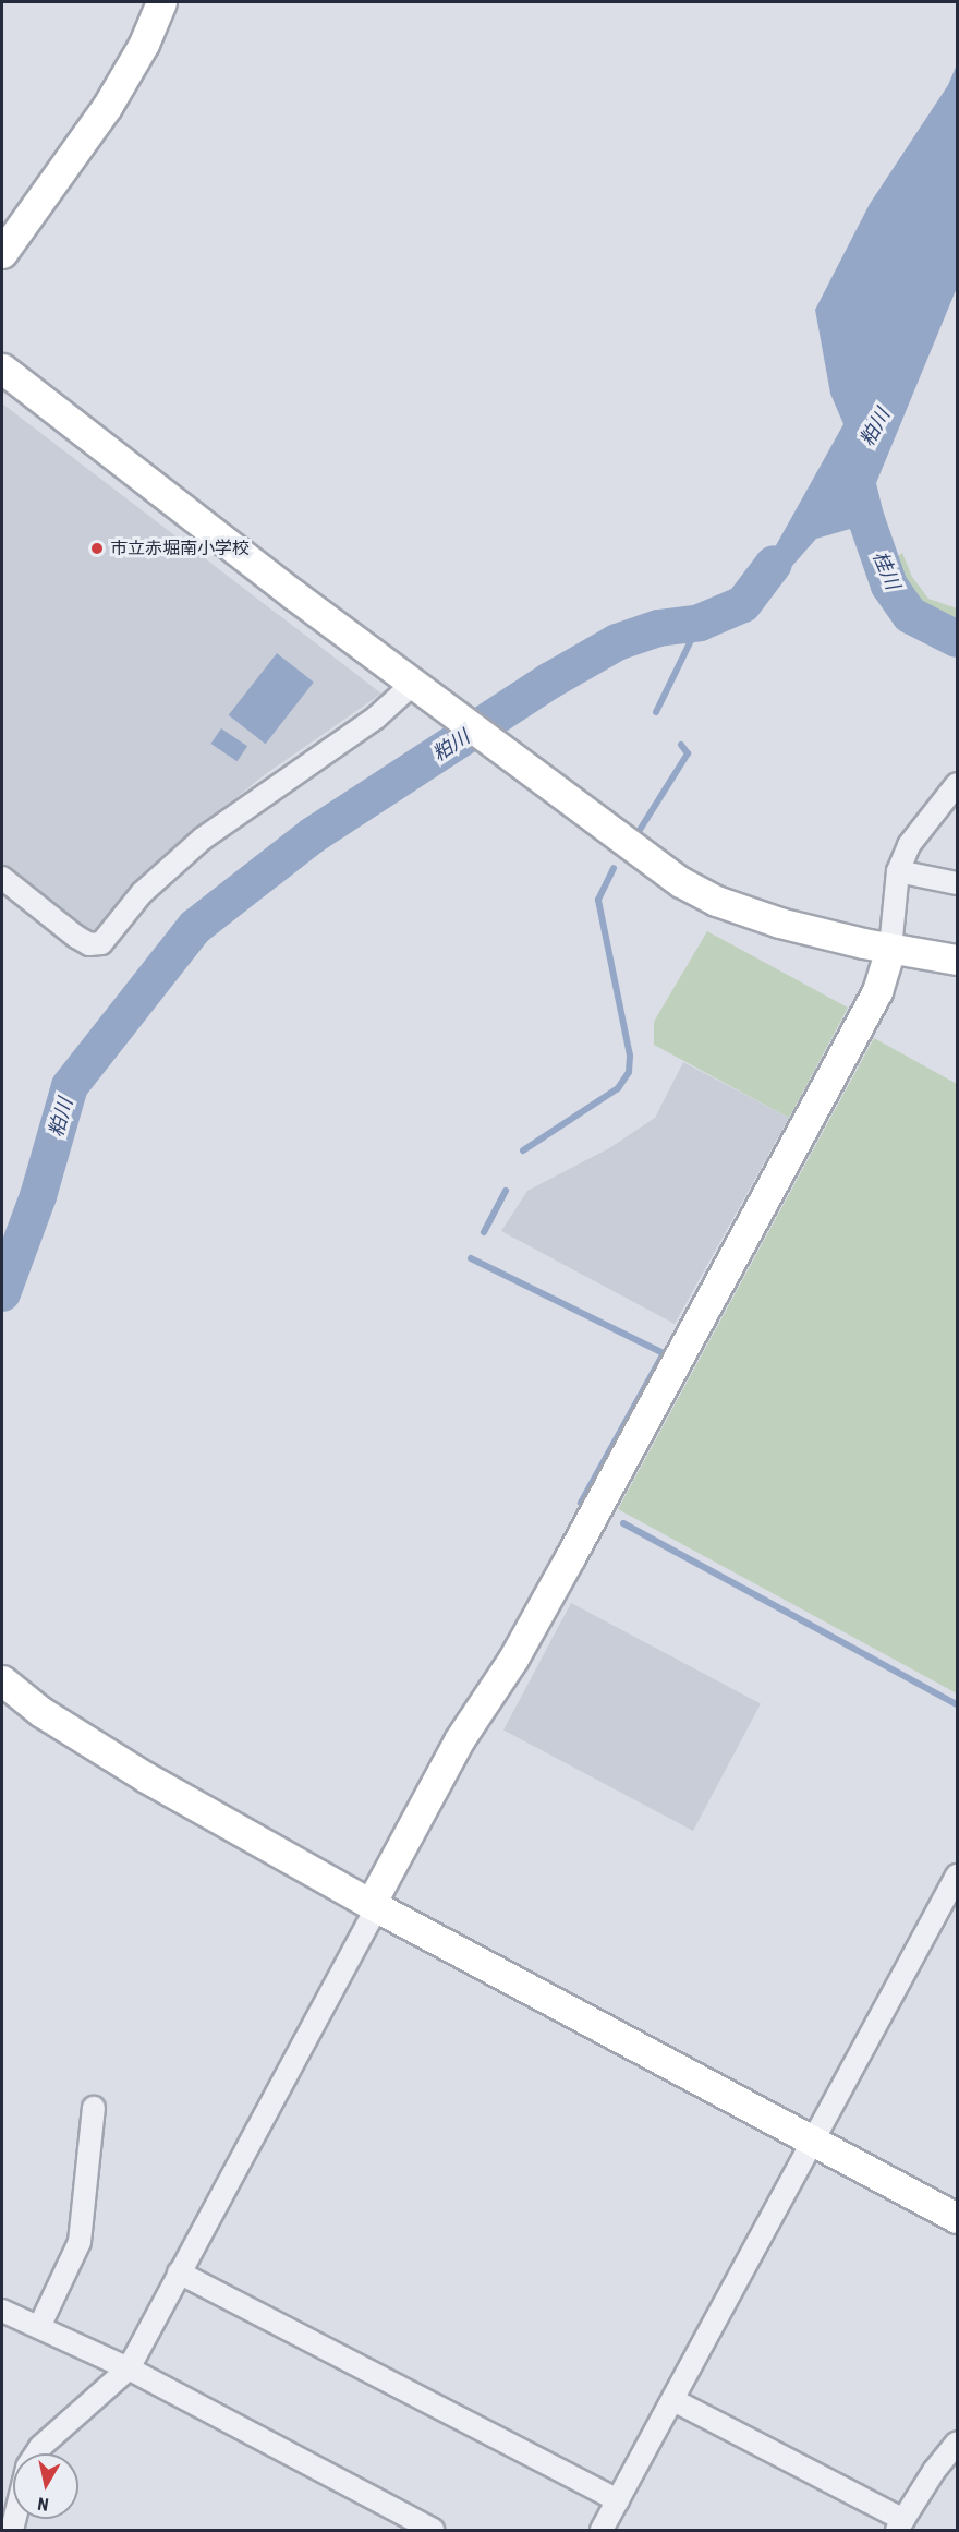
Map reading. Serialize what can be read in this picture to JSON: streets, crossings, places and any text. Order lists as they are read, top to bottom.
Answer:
{
  "water": ["粕川", "桂川"],
  "places": ["市立赤堀南小学校"],
  "north": "bottom"
}
